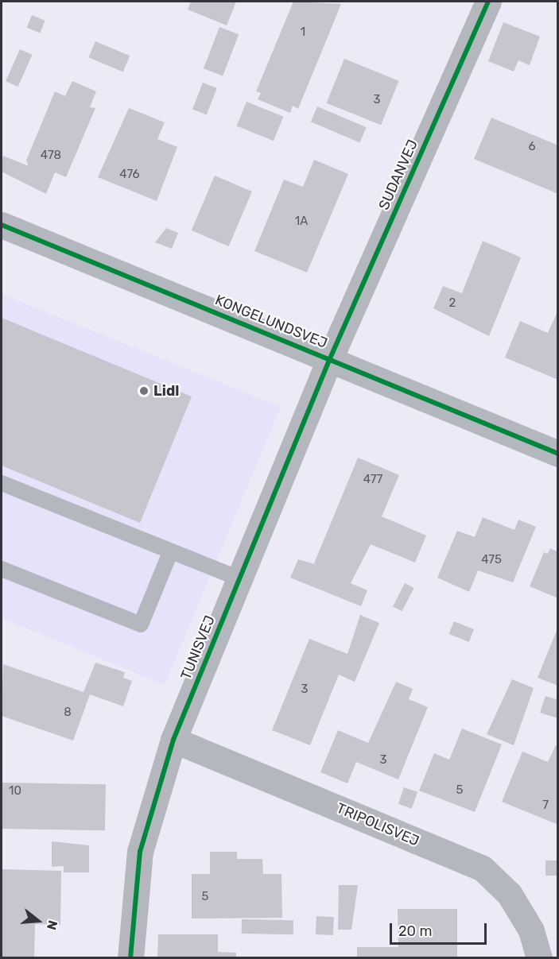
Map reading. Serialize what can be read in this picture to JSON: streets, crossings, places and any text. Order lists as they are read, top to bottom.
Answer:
{
  "streets": {
    "street": [
      "SUDANVEJ",
      "KONGELUNDSVEJ",
      "TUNISVEJ",
      "TRIPOLISVEJ"
    ]
  },
  "crossings": [
    ["SUDANVEJ", "KONGELUNDSVEJ"],
    ["SUDANVEJ", "TUNISVEJ"],
    ["KONGELUNDSVEJ", "TUNISVEJ"],
    ["TUNISVEJ", "TRIPOLISVEJ"]
  ],
  "places": ["Lidl"],
  "house_numbers": [
    "1",
    "3",
    "6",
    "478",
    "476",
    "1A",
    "2",
    "477",
    "475",
    "3",
    "8",
    "3",
    "5",
    "10",
    "7",
    "5"
  ],
  "scale_bar": "20 m",
  "north": "right"
}
